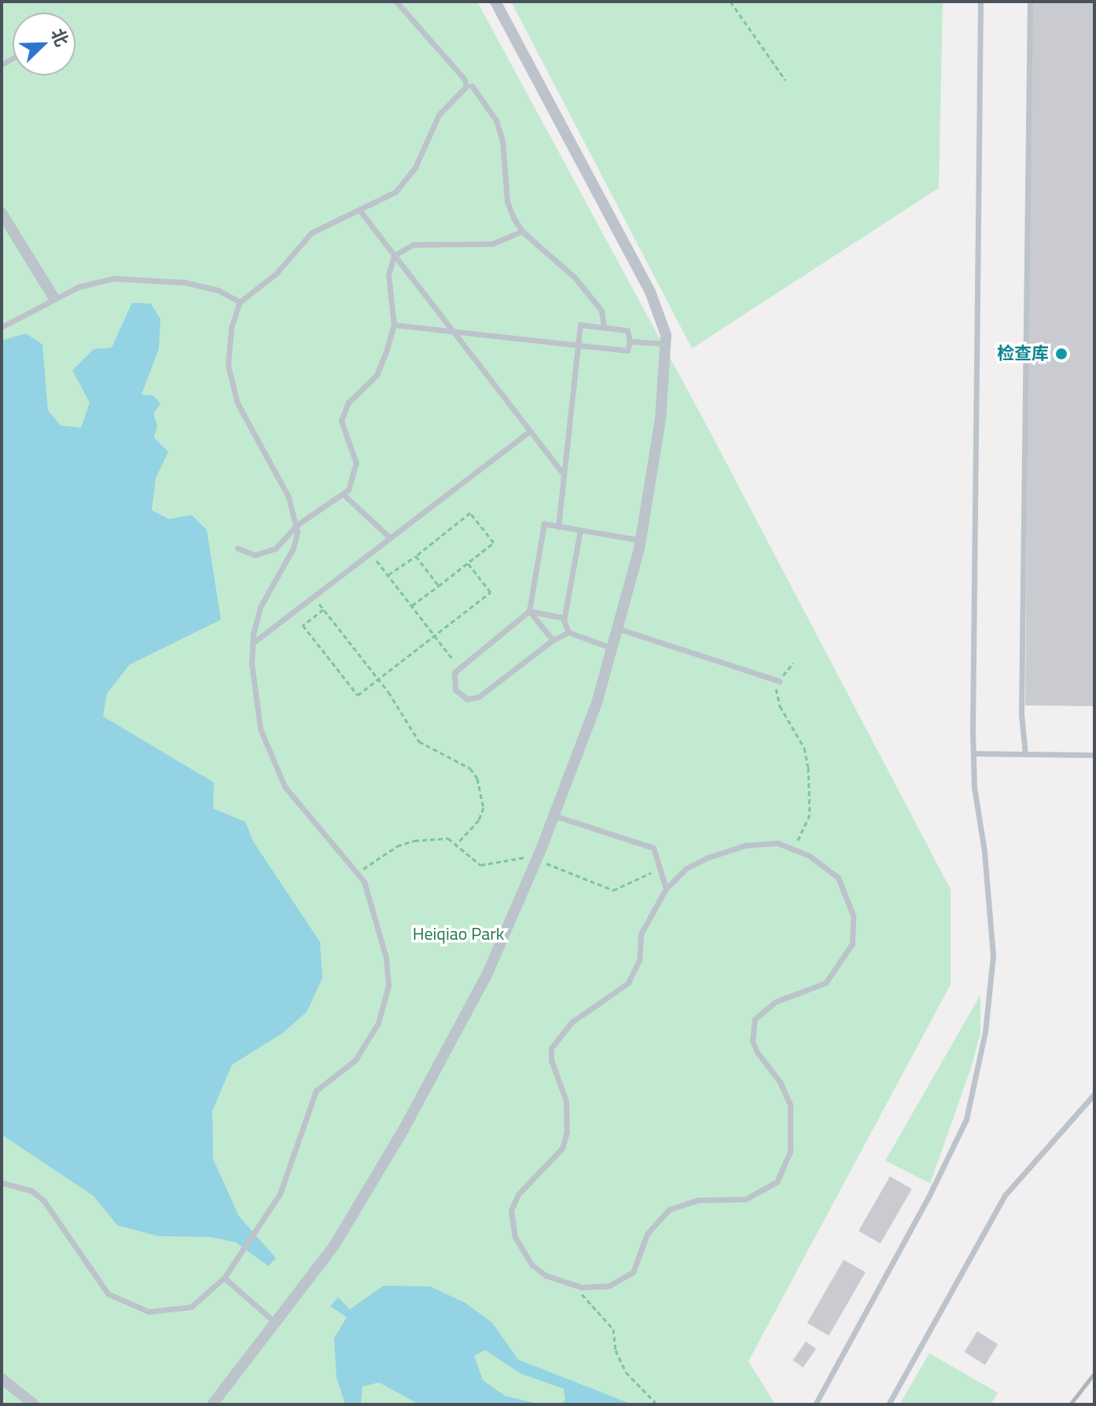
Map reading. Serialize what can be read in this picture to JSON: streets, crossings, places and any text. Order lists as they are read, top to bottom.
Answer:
{
  "parks": ["Heiqiao Park"],
  "places": ["检查库"],
  "north": "top right"
}
